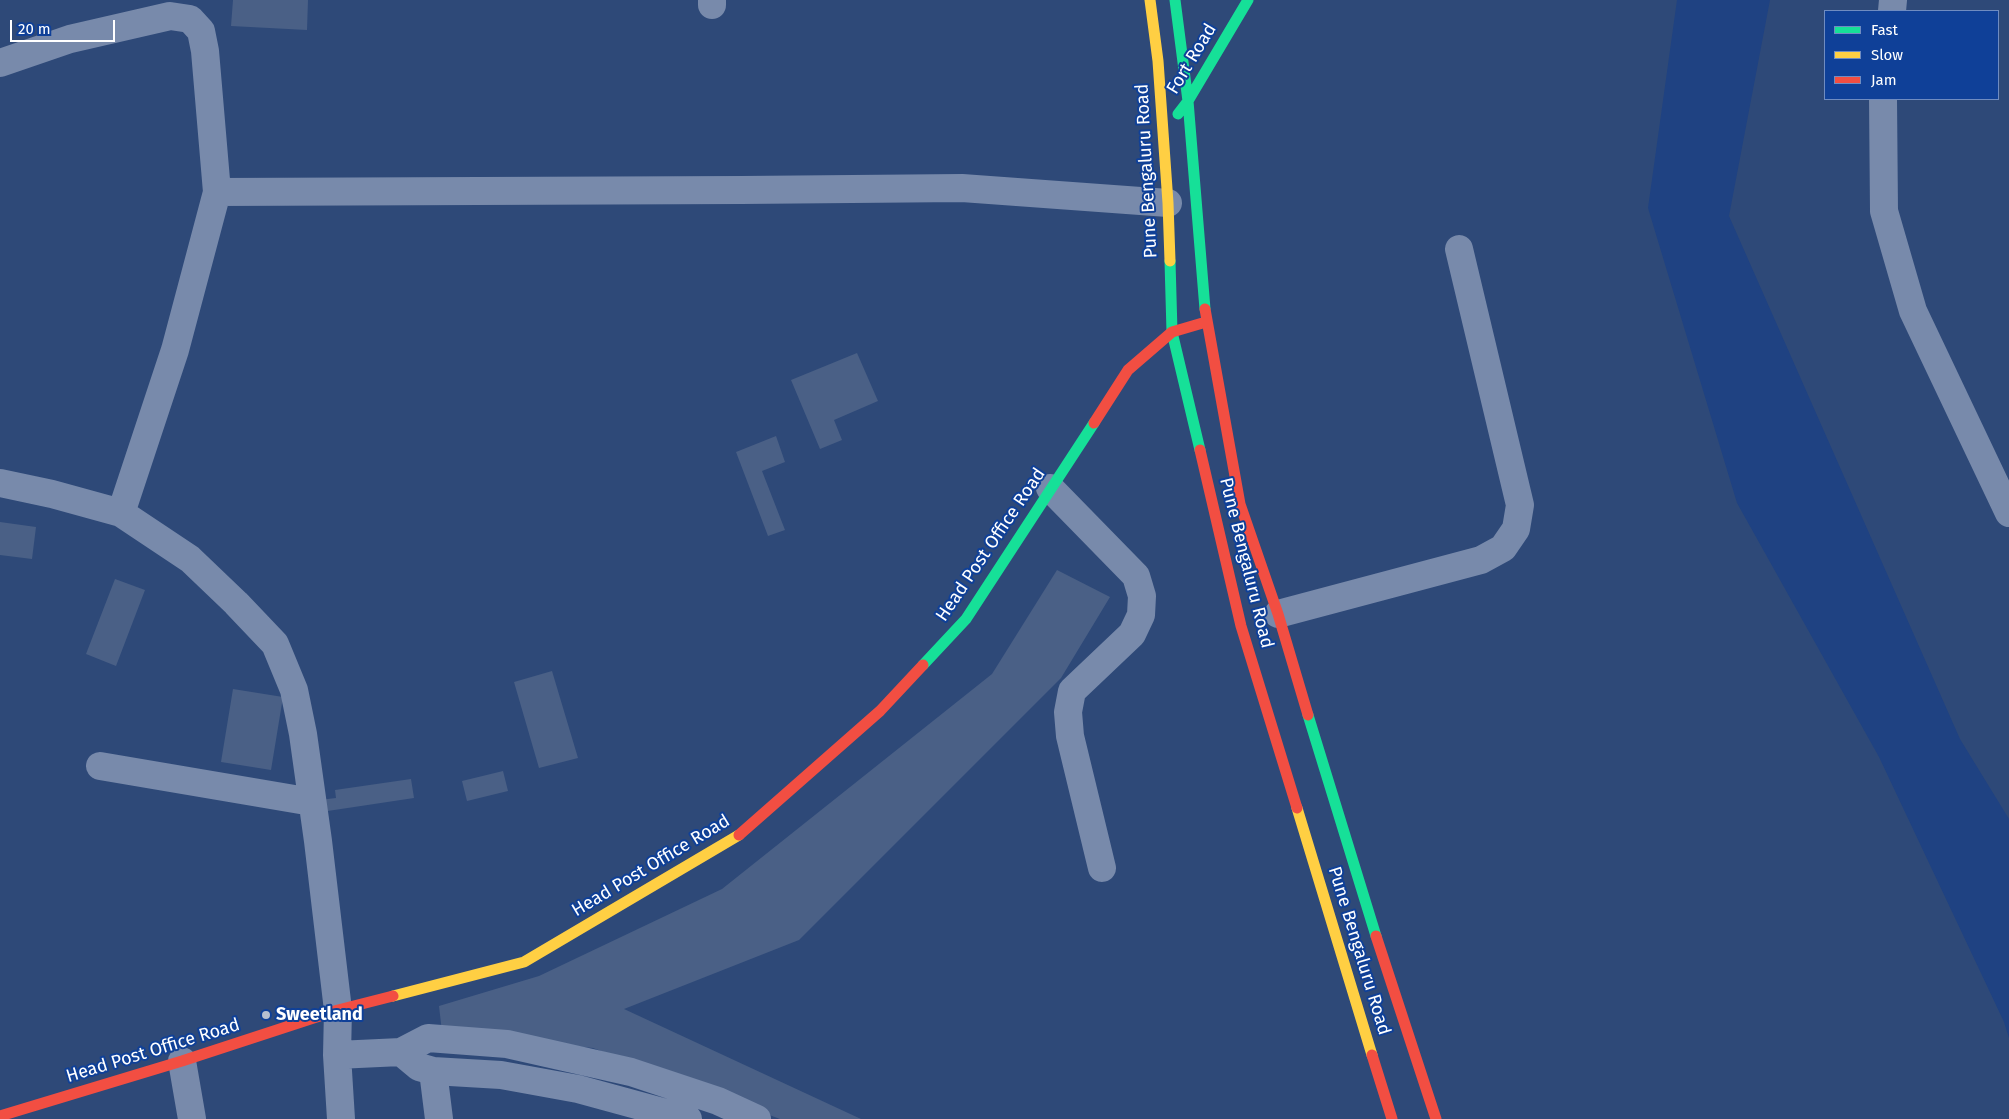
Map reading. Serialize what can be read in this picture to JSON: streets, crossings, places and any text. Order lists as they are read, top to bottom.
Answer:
{
  "streets": {
    "main road": ["Fort Road", "Pune Bengaluru Road", "Head Post Office Road"]
  },
  "crossings": [
    ["Fort Road", "Pune Bengaluru Road"],
    ["Pune Bengaluru Road", "Head Post Office Road"]
  ],
  "places": ["Sweetland"],
  "legend": ["Fast", "Slow", "Jam"],
  "scale_bar": "20 m"
}
